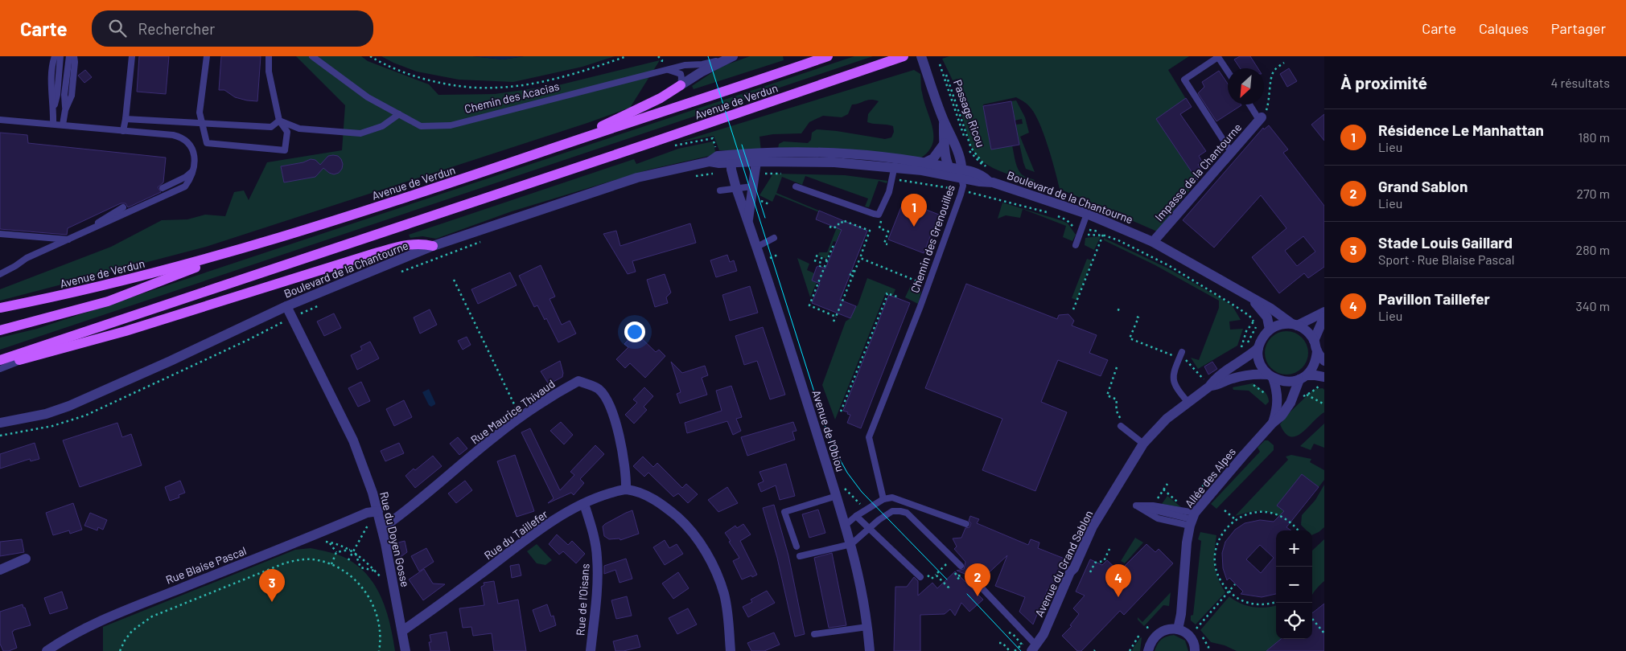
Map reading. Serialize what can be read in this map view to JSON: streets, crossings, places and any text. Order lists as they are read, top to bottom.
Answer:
{
  "streets": {
    "main road": ["Avenue de Verdun"],
    "street": [
      "Impasse de la Chantourne",
      "Boulevard de la Chantourne",
      "Rue Maurice Thivaud",
      "Avenue de l'Obiou",
      "Allée des Alpes",
      "Rue du Taillefer",
      "Rue du Doyen Gosse",
      "Avenue du Grand Sablon",
      "Rue Blaise Pascal",
      "Rue de l'Oisans"
    ],
    "lane": ["Chemin des Acacias", "Chemin des Grenouilles"],
    "path": ["Passage Ricou"]
  },
  "crossings": [
    ["Passage Ricou", "Boulevard de la Chantourne"],
    ["Impasse de la Chantourne", "Boulevard de la Chantourne"],
    ["Boulevard de la Chantourne", "Chemin des Grenouilles"],
    ["Boulevard de la Chantourne", "Avenue de l'Obiou"],
    ["Boulevard de la Chantourne", "Allée des Alpes"],
    ["Boulevard de la Chantourne", "Rue du Doyen Gosse"],
    ["Boulevard de la Chantourne", "Avenue du Grand Sablon"],
    ["Rue Maurice Thivaud", "Rue du Taillefer"],
    ["Rue Maurice Thivaud", "Rue du Doyen Gosse"],
    ["Allée des Alpes", "Avenue du Grand Sablon"],
    ["Rue du Taillefer", "Rue du Doyen Gosse"],
    ["Rue du Taillefer", "Rue de l'Oisans"],
    ["Rue du Doyen Gosse", "Rue Blaise Pascal"]
  ],
  "north": "bottom left",
  "page": {
    "header": "Carte",
    "search": "Rechercher",
    "nav": ["Carte", "Calques", "Partager"],
    "heading": ["À proximité", "4 résultats"],
    "list": [
      {
        "mark": "1",
        "name": "Résidence Le Manhattan",
        "note": "Lieu",
        "value": "180 m"
      },
      {
        "mark": "2",
        "name": "Grand Sablon",
        "note": "Lieu",
        "value": "270 m"
      },
      {
        "mark": "3",
        "name": "Stade Louis Gaillard",
        "note": "Sport · Rue Blaise Pascal",
        "value": "280 m"
      },
      {
        "mark": "4",
        "name": "Pavillon Taillefer",
        "note": "Lieu",
        "value": "340 m"
      }
    ],
    "pins": [
      "1",
      "2",
      "4",
      "3"
    ],
    "map_buttons": ["+", "−"]
  }
}
